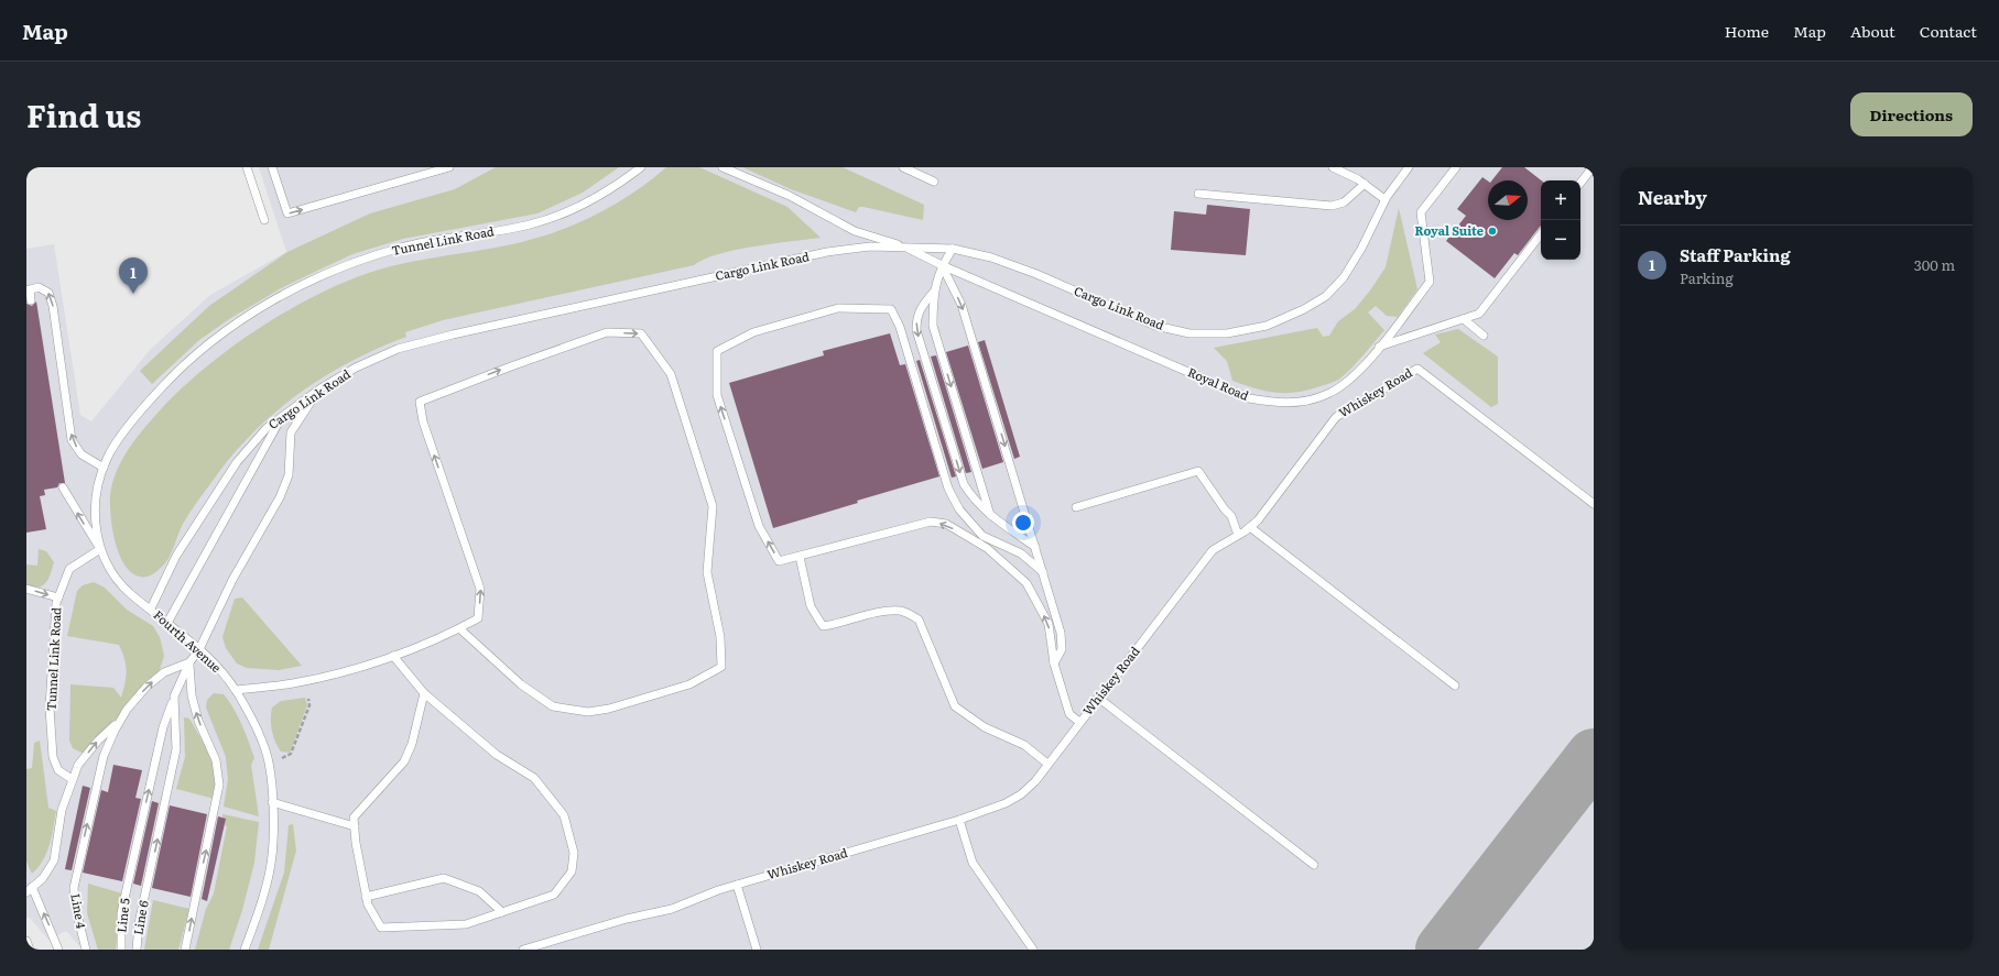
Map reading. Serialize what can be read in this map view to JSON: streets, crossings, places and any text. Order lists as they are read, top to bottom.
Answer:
{
  "streets": {
    "lane": [
      "Tunnel Link Road",
      "Cargo Link Road",
      "Royal Road",
      "Whiskey Road",
      "Fourth Avenue",
      "Line 4",
      "Line 5",
      "Line 6"
    ]
  },
  "crossings": [
    ["Tunnel Link Road", "Cargo Link Road"],
    ["Tunnel Link Road", "Fourth Avenue"],
    ["Cargo Link Road", "Royal Road"],
    ["Cargo Link Road", "Fourth Avenue"],
    ["Cargo Link Road", "Line 5"],
    ["Fourth Avenue", "Line 5"],
    ["Line 5", "Line 6"]
  ],
  "places": ["Royal Suite"],
  "north": "right",
  "page": {
    "header": "Map",
    "nav": [
      "Home",
      "Map",
      "About",
      "Contact"
    ],
    "title": "Find us",
    "buttons": "Directions",
    "heading": "Nearby",
    "map_buttons": ["+", "−"],
    "list": [
      {
        "mark": "1",
        "name": "Staff Parking",
        "note": "Parking",
        "value": "300 m"
      }
    ],
    "pins": "1"
  }
}
